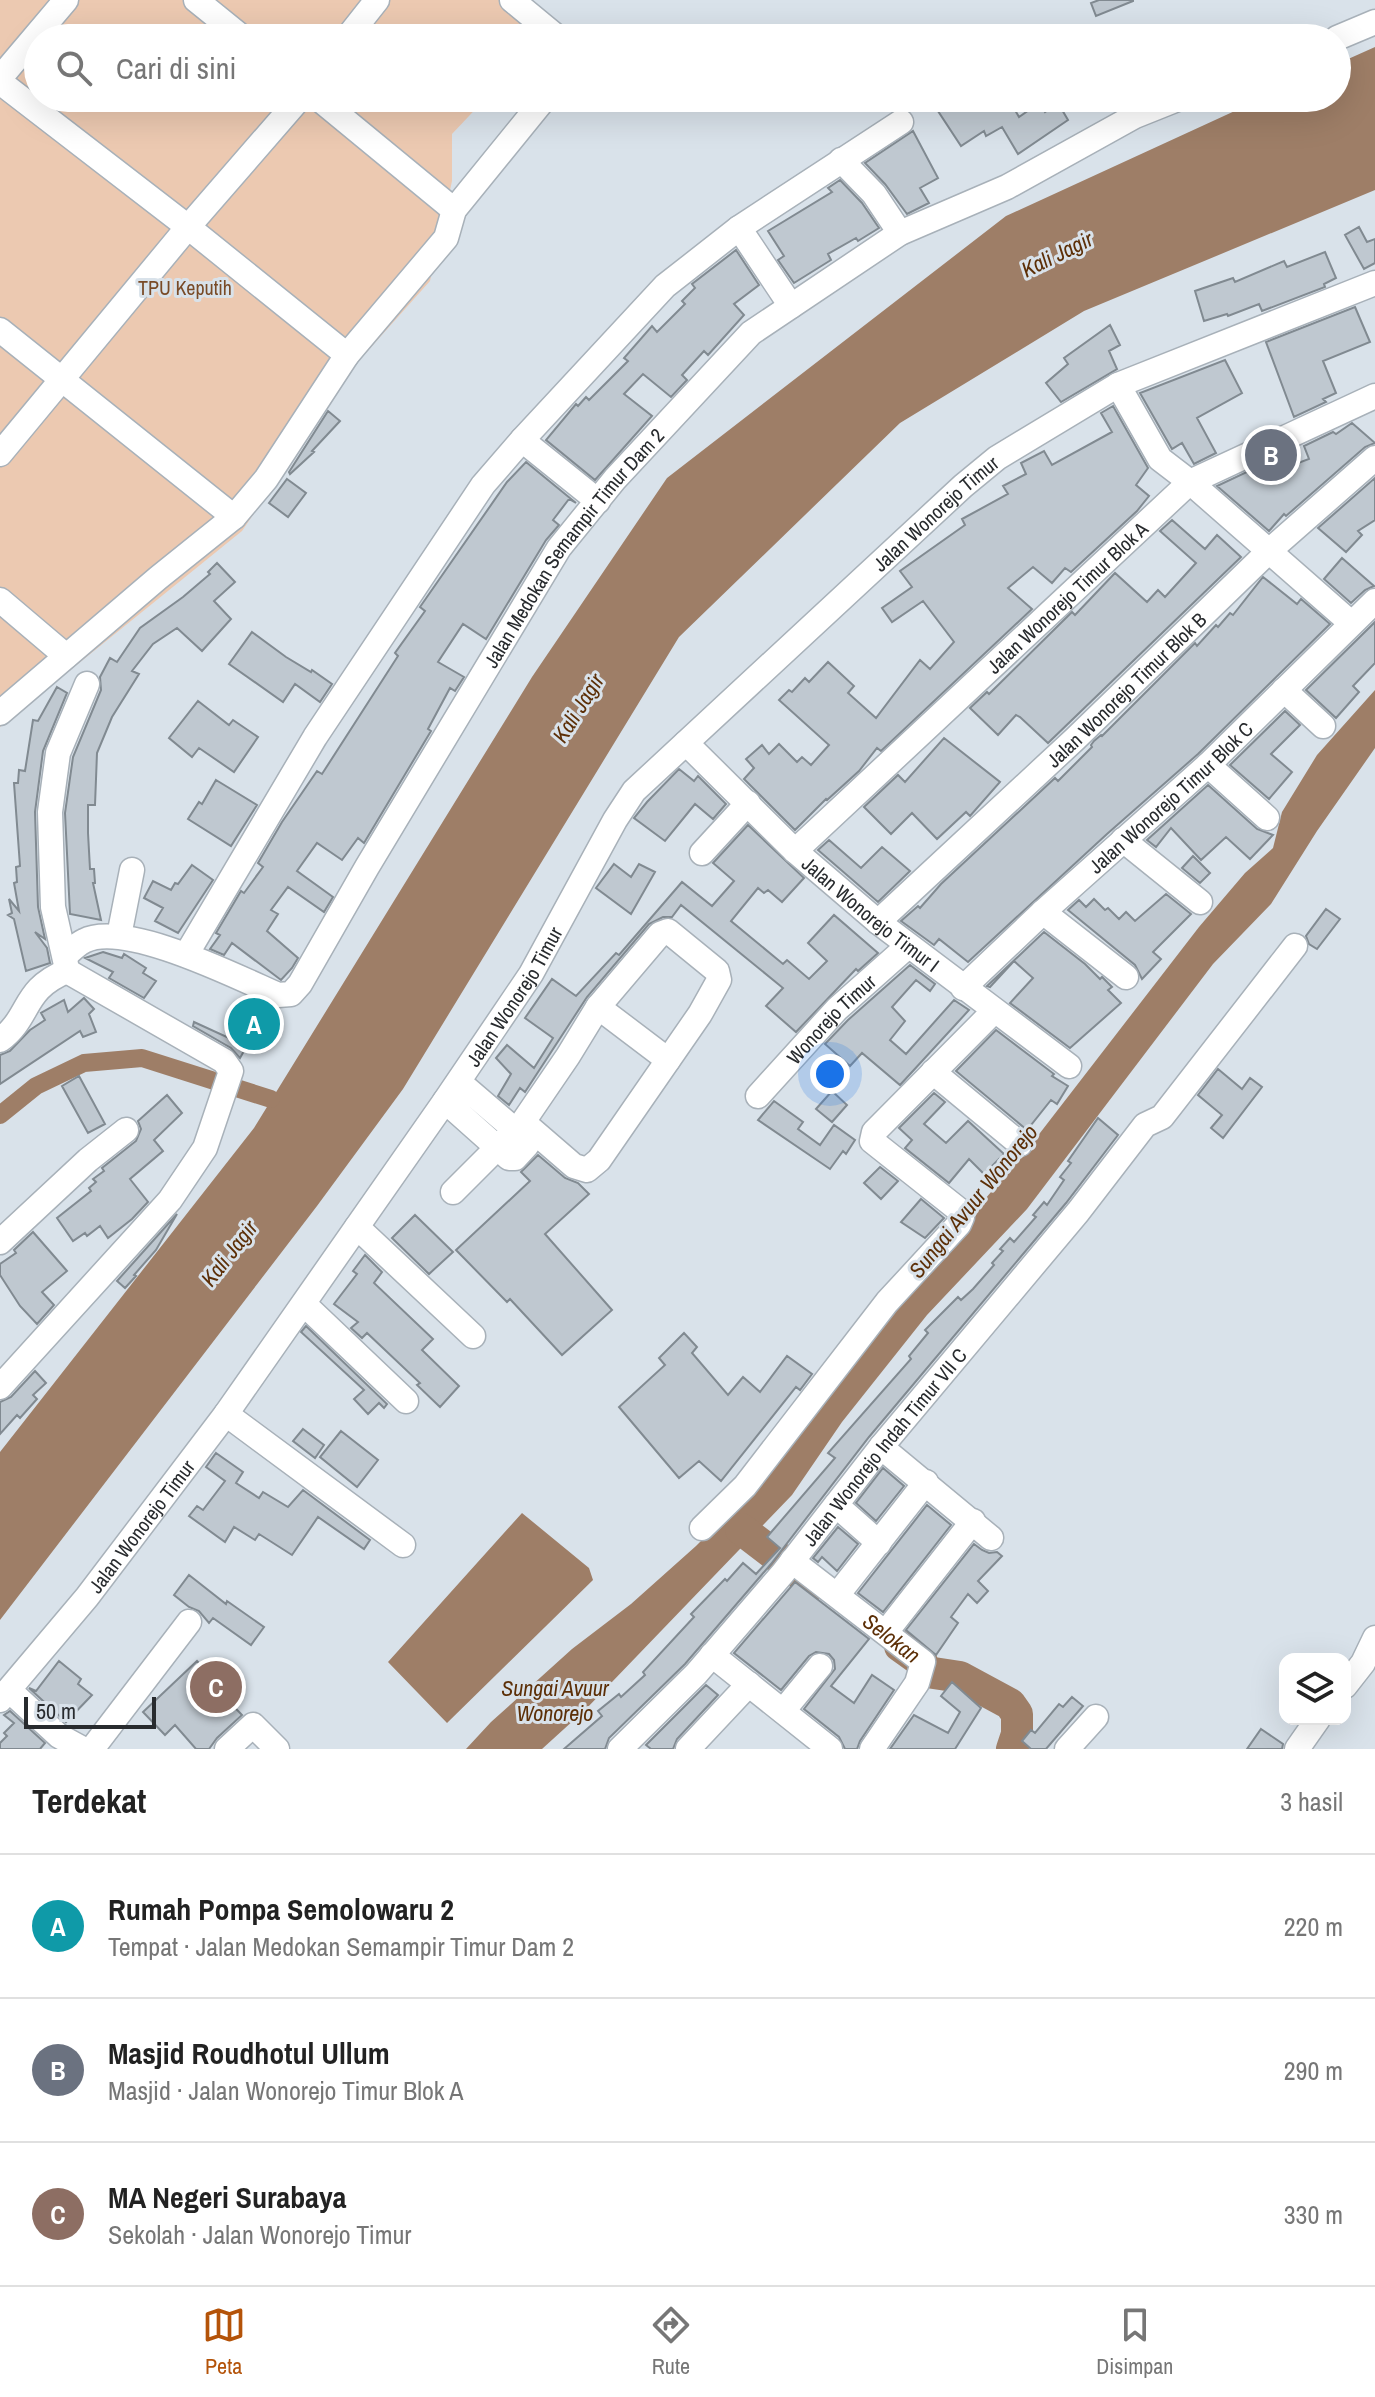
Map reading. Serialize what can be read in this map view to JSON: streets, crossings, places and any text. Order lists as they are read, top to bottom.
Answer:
{
  "streets": {
    "street": [
      "Jalan Wonorejo Timur",
      "Jalan Medokan Semampir Timur Dam 2",
      "Jalan Wonorejo Timur Blok A",
      "Jalan Wonorejo Timur Blok B",
      "Jalan Wonorejo Timur Blok C",
      "Jalan Wonorejo Timur I",
      "Wonorejo Timur",
      "Jalan Wonorejo Indah Timur VII C"
    ]
  },
  "crossings": [
    ["Jalan Wonorejo Timur", "Jalan Wonorejo Timur I"],
    ["Jalan Wonorejo Timur Blok A", "Jalan Wonorejo Timur I"],
    ["Jalan Wonorejo Timur Blok B", "Jalan Wonorejo Timur I"],
    ["Jalan Wonorejo Timur Blok C", "Jalan Wonorejo Timur I"],
    ["Jalan Wonorejo Timur I", "Wonorejo Timur"]
  ],
  "water": ["Kali Jagir", "Sungai Avuur Wonorejo", "Selokan"],
  "parks": ["TPU Keputih"],
  "scale_bar": "50 m",
  "page": {
    "search": "Cari di sini",
    "pins": ["B", "A", "C"],
    "scale": "50 m",
    "heading": ["Terdekat", "3 hasil"],
    "list": [
      {
        "mark": "A",
        "name": "Rumah Pompa Semolowaru 2",
        "note": "Tempat · Jalan Medokan Semampir Timur Dam 2",
        "value": "220 m"
      },
      {
        "mark": "B",
        "name": "Masjid Roudhotul Ullum",
        "note": "Masjid · Jalan Wonorejo Timur Blok A",
        "value": "290 m"
      },
      {
        "mark": "C",
        "name": "MA Negeri Surabaya",
        "note": "Sekolah · Jalan Wonorejo Timur",
        "value": "330 m"
      }
    ],
    "nav": ["Peta", "Rute", "Disimpan"]
  }
}
